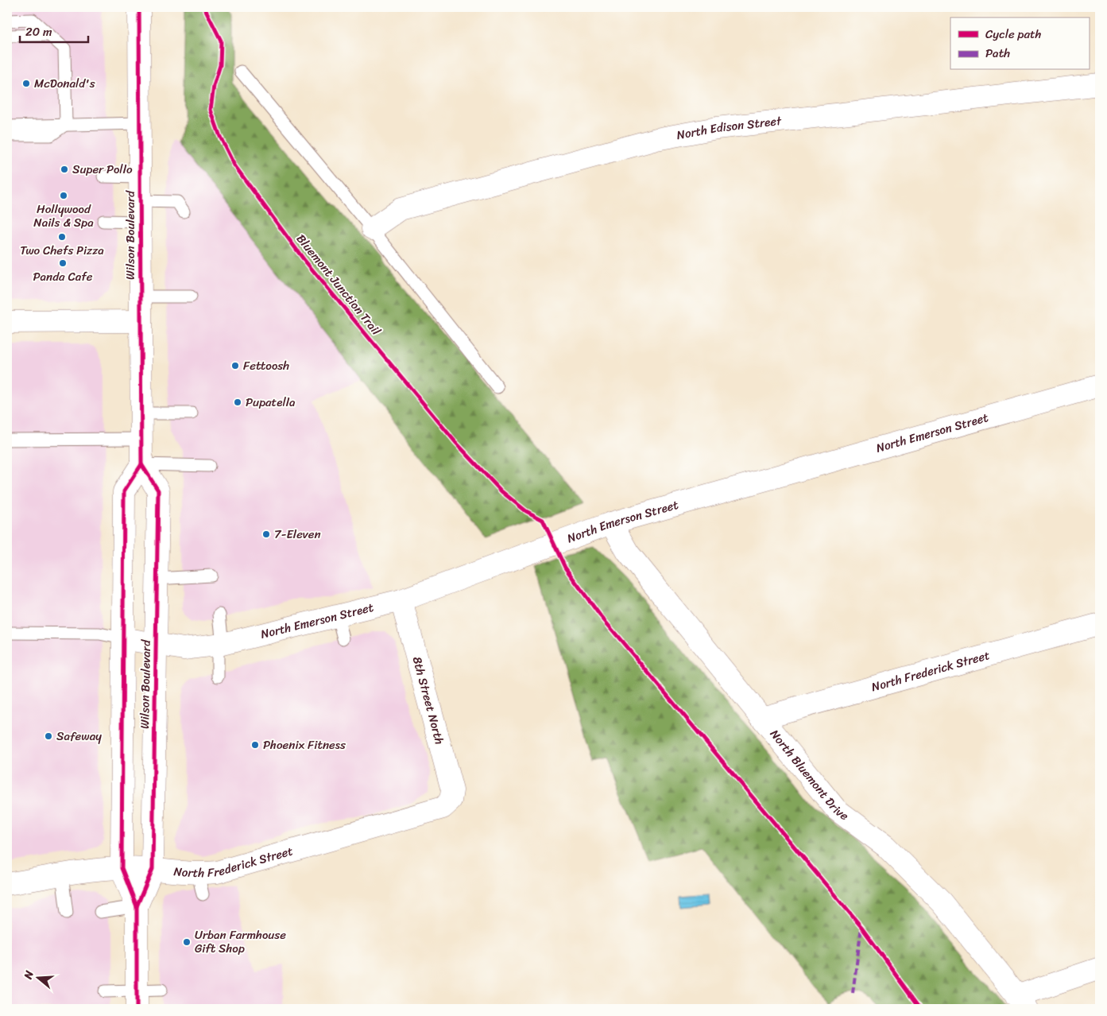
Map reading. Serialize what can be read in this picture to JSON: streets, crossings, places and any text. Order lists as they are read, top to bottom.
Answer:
{
  "streets": {
    "street": [
      "North Edison Street",
      "Wilson Boulevard",
      "North Emerson Street",
      "North Frederick Street",
      "8th Street North",
      "North Bluemont Drive"
    ],
    "cycle path": ["Bluemont Junction Trail"]
  },
  "crossings": [
    ["Wilson Boulevard", "North Emerson Street"],
    ["Wilson Boulevard", "North Frederick Street"],
    ["North Emerson Street", "8th Street North"],
    ["North Emerson Street", "North Bluemont Drive"],
    ["North Frederick Street", "8th Street North"],
    ["North Frederick Street", "North Bluemont Drive"]
  ],
  "places": [
    "McDonald's",
    "Super Pollo",
    "Hollywood Nails & Spa",
    "Two Chefs Pizza",
    "Panda Cafe",
    "Fettoosh",
    "Pupatella",
    "7-Eleven",
    "Safeway",
    "Phoenix Fitness",
    "Urban Farmhouse Gift Shop"
  ],
  "legend": ["Cycle path", "Path"],
  "scale_bar": "20 m",
  "north": "left"
}
